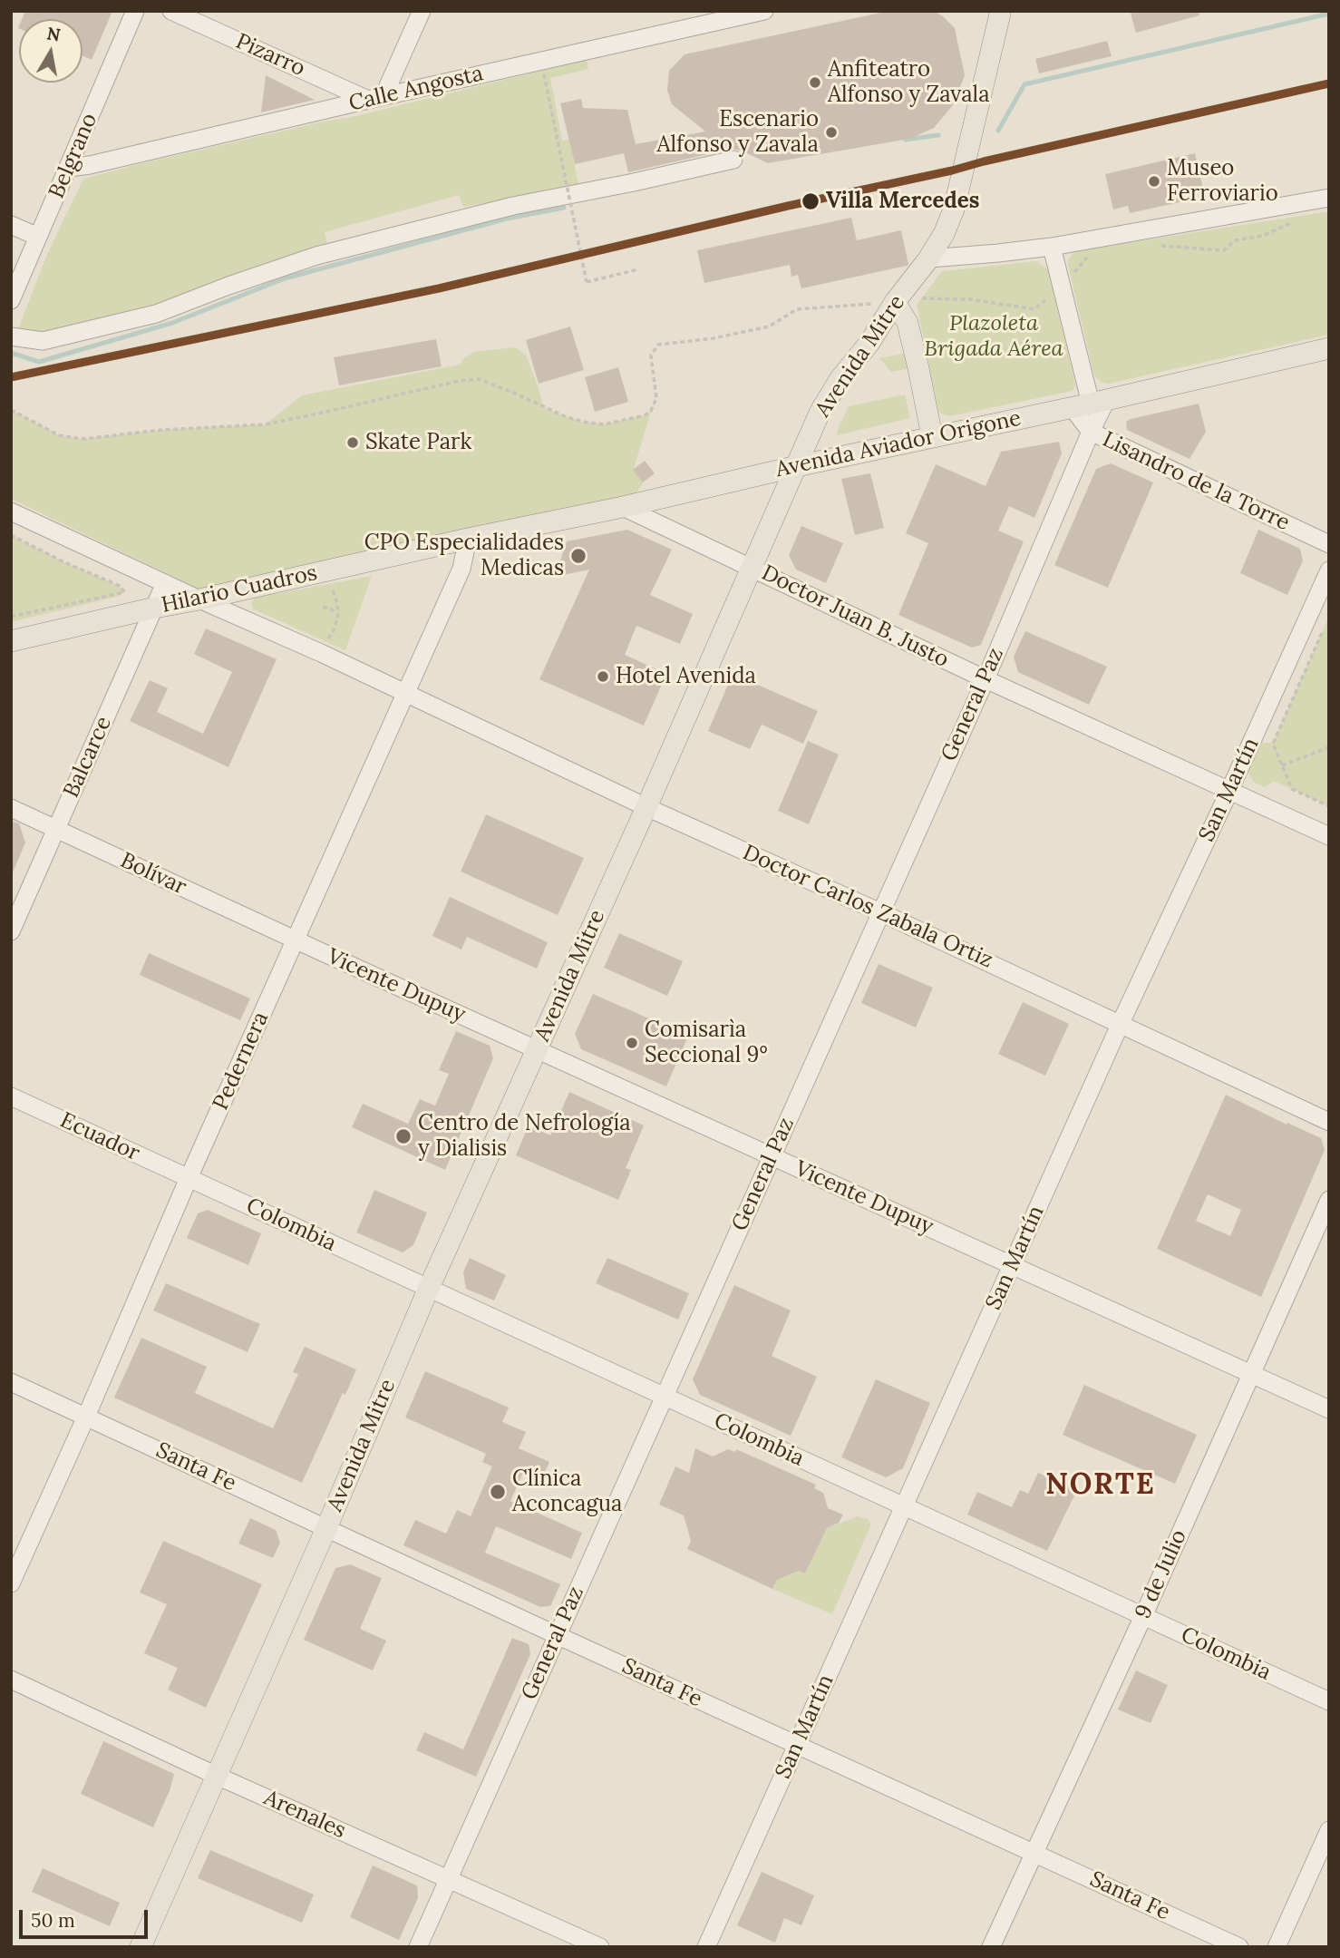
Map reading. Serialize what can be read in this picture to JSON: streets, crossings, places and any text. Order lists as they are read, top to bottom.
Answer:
{
  "streets": {
    "main road": ["Avenida Mitre", "Avenida Aviador Origone", "Hilario Cuadros"],
    "street": [
      "Pizarro",
      "Calle Angosta",
      "Belgrano",
      "Lisandro de la Torre",
      "Doctor Juan B. Justo",
      "General Paz",
      "Balcarce",
      "San Martín",
      "Bolívar",
      "Doctor Carlos Zabala Ortiz",
      "Vicente Dupuy",
      "Pedernera",
      "Ecuador",
      "Colombia",
      "Santa Fe",
      "9 de Julio",
      "Arenales"
    ]
  },
  "crossings": [
    ["Pizarro", "Calle Angosta"],
    ["Calle Angosta", "Belgrano"],
    ["Avenida Mitre", "Avenida Aviador Origone"],
    ["Avenida Mitre", "Doctor Juan B. Justo"],
    ["Avenida Mitre", "Doctor Carlos Zabala Ortiz"],
    ["Avenida Mitre", "Vicente Dupuy"],
    ["Avenida Mitre", "Colombia"],
    ["Avenida Mitre", "Santa Fe"],
    ["Avenida Mitre", "Arenales"],
    ["Avenida Aviador Origone", "Lisandro de la Torre"],
    ["Avenida Aviador Origone", "Hilario Cuadros"],
    ["Avenida Aviador Origone", "Doctor Juan B. Justo"],
    ["Avenida Aviador Origone", "General Paz"],
    ["Avenida Aviador Origone", "Pedernera"],
    ["Lisandro de la Torre", "General Paz"],
    ["Hilario Cuadros", "Balcarce"],
    ["Hilario Cuadros", "Doctor Carlos Zabala Ortiz"],
    ["Hilario Cuadros", "Pedernera"],
    ["Doctor Juan B. Justo", "General Paz"],
    ["Doctor Juan B. Justo", "San Martín"],
    ["General Paz", "Doctor Carlos Zabala Ortiz"],
    ["General Paz", "Vicente Dupuy"],
    ["General Paz", "Colombia"],
    ["General Paz", "Santa Fe"],
    ["General Paz", "Arenales"],
    ["Balcarce", "Bolívar"],
    ["Balcarce", "Doctor Carlos Zabala Ortiz"],
    ["San Martín", "Doctor Carlos Zabala Ortiz"],
    ["San Martín", "Vicente Dupuy"],
    ["San Martín", "Colombia"],
    ["San Martín", "Santa Fe"],
    ["Bolívar", "Vicente Dupuy"],
    ["Bolívar", "Pedernera"],
    ["Doctor Carlos Zabala Ortiz", "Pedernera"],
    ["Vicente Dupuy", "Pedernera"],
    ["Vicente Dupuy", "9 de Julio"],
    ["Pedernera", "Ecuador"],
    ["Pedernera", "Colombia"],
    ["Pedernera", "Santa Fe"],
    ["Ecuador", "Colombia"],
    ["Colombia", "9 de Julio"],
    ["Santa Fe", "9 de Julio"]
  ],
  "districts": ["NORTE"],
  "parks": ["Plazoleta Brigada Aérea"],
  "places": [
    "Anfiteatro Alfonso y Zavala",
    "Escenario Alfonso y Zavala",
    "Museo Ferroviario",
    "Villa Mercedes",
    "Skate Park",
    "CPO Especialidades Medicas",
    "Hotel Avenida",
    "Comisarìa Seccional 9°",
    "Centro de Nefrología y Dialisis",
    "Clínica Aconcagua"
  ],
  "scale_bar": "50 m",
  "north": "top"
}
